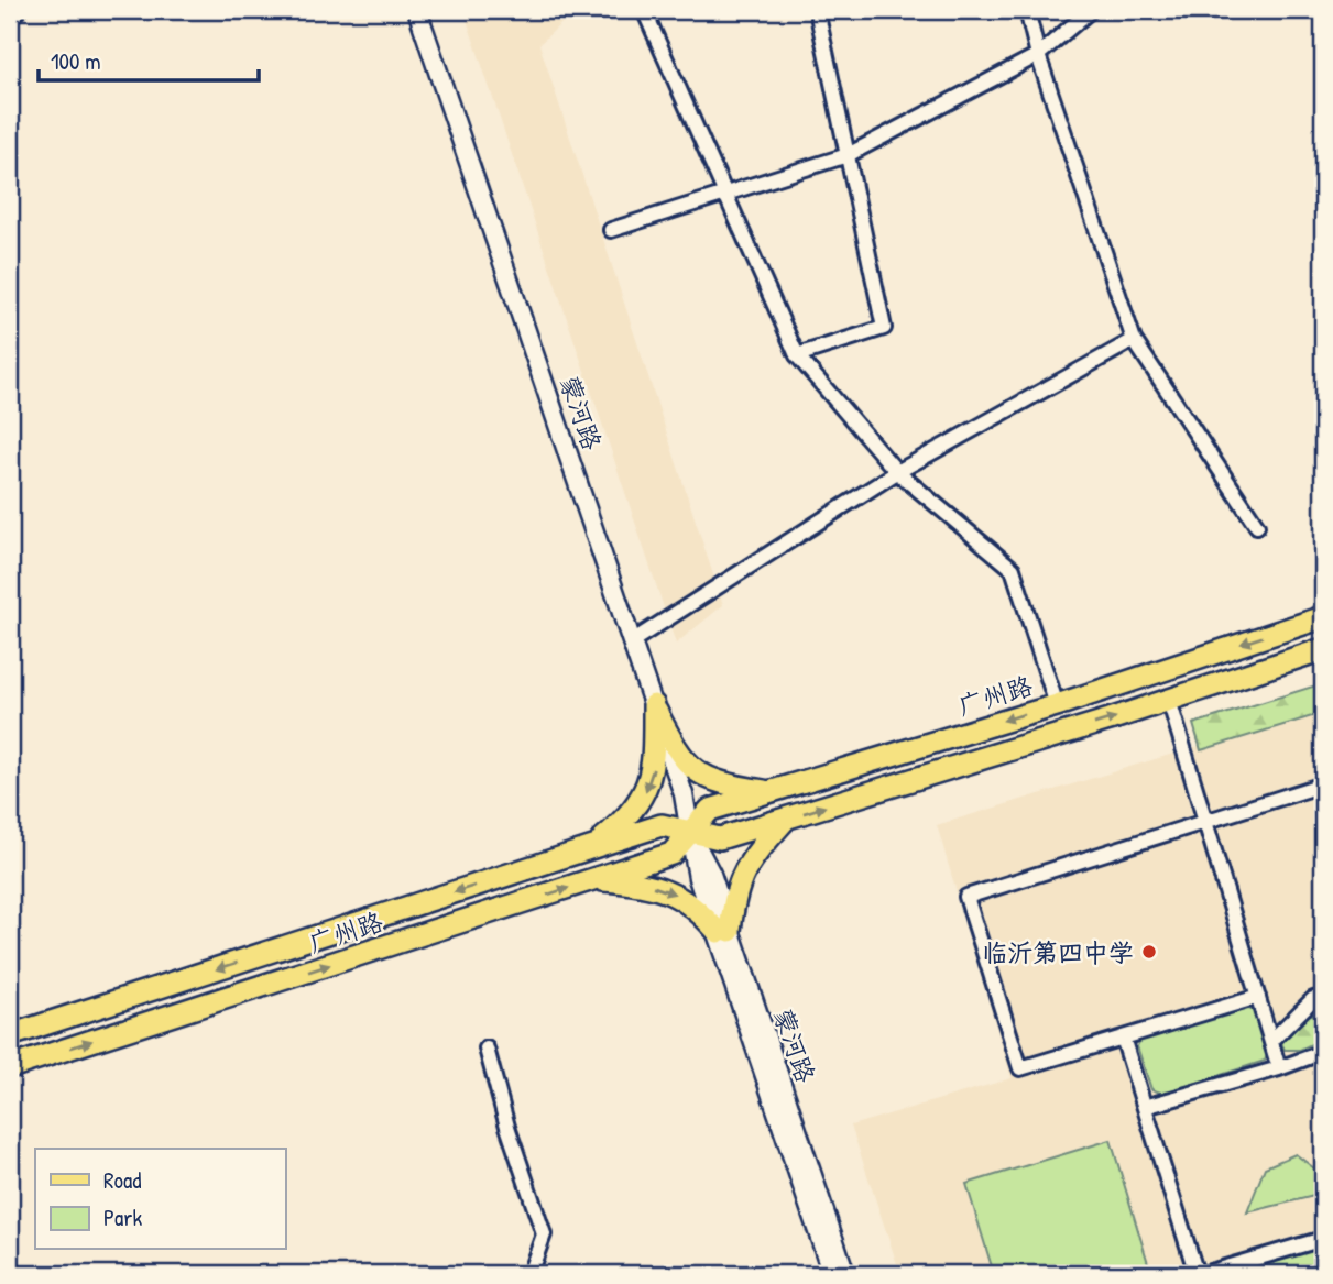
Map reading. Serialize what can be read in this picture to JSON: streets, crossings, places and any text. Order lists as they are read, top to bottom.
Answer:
{
  "streets": {
    "main road": ["广州路"],
    "street": ["蒙河路"]
  },
  "crossings": [
    ["蒙河路", "广州路"]
  ],
  "places": ["临沂第四中学"],
  "legend": ["Road", "Park"],
  "scale_bar": "100 m"
}
